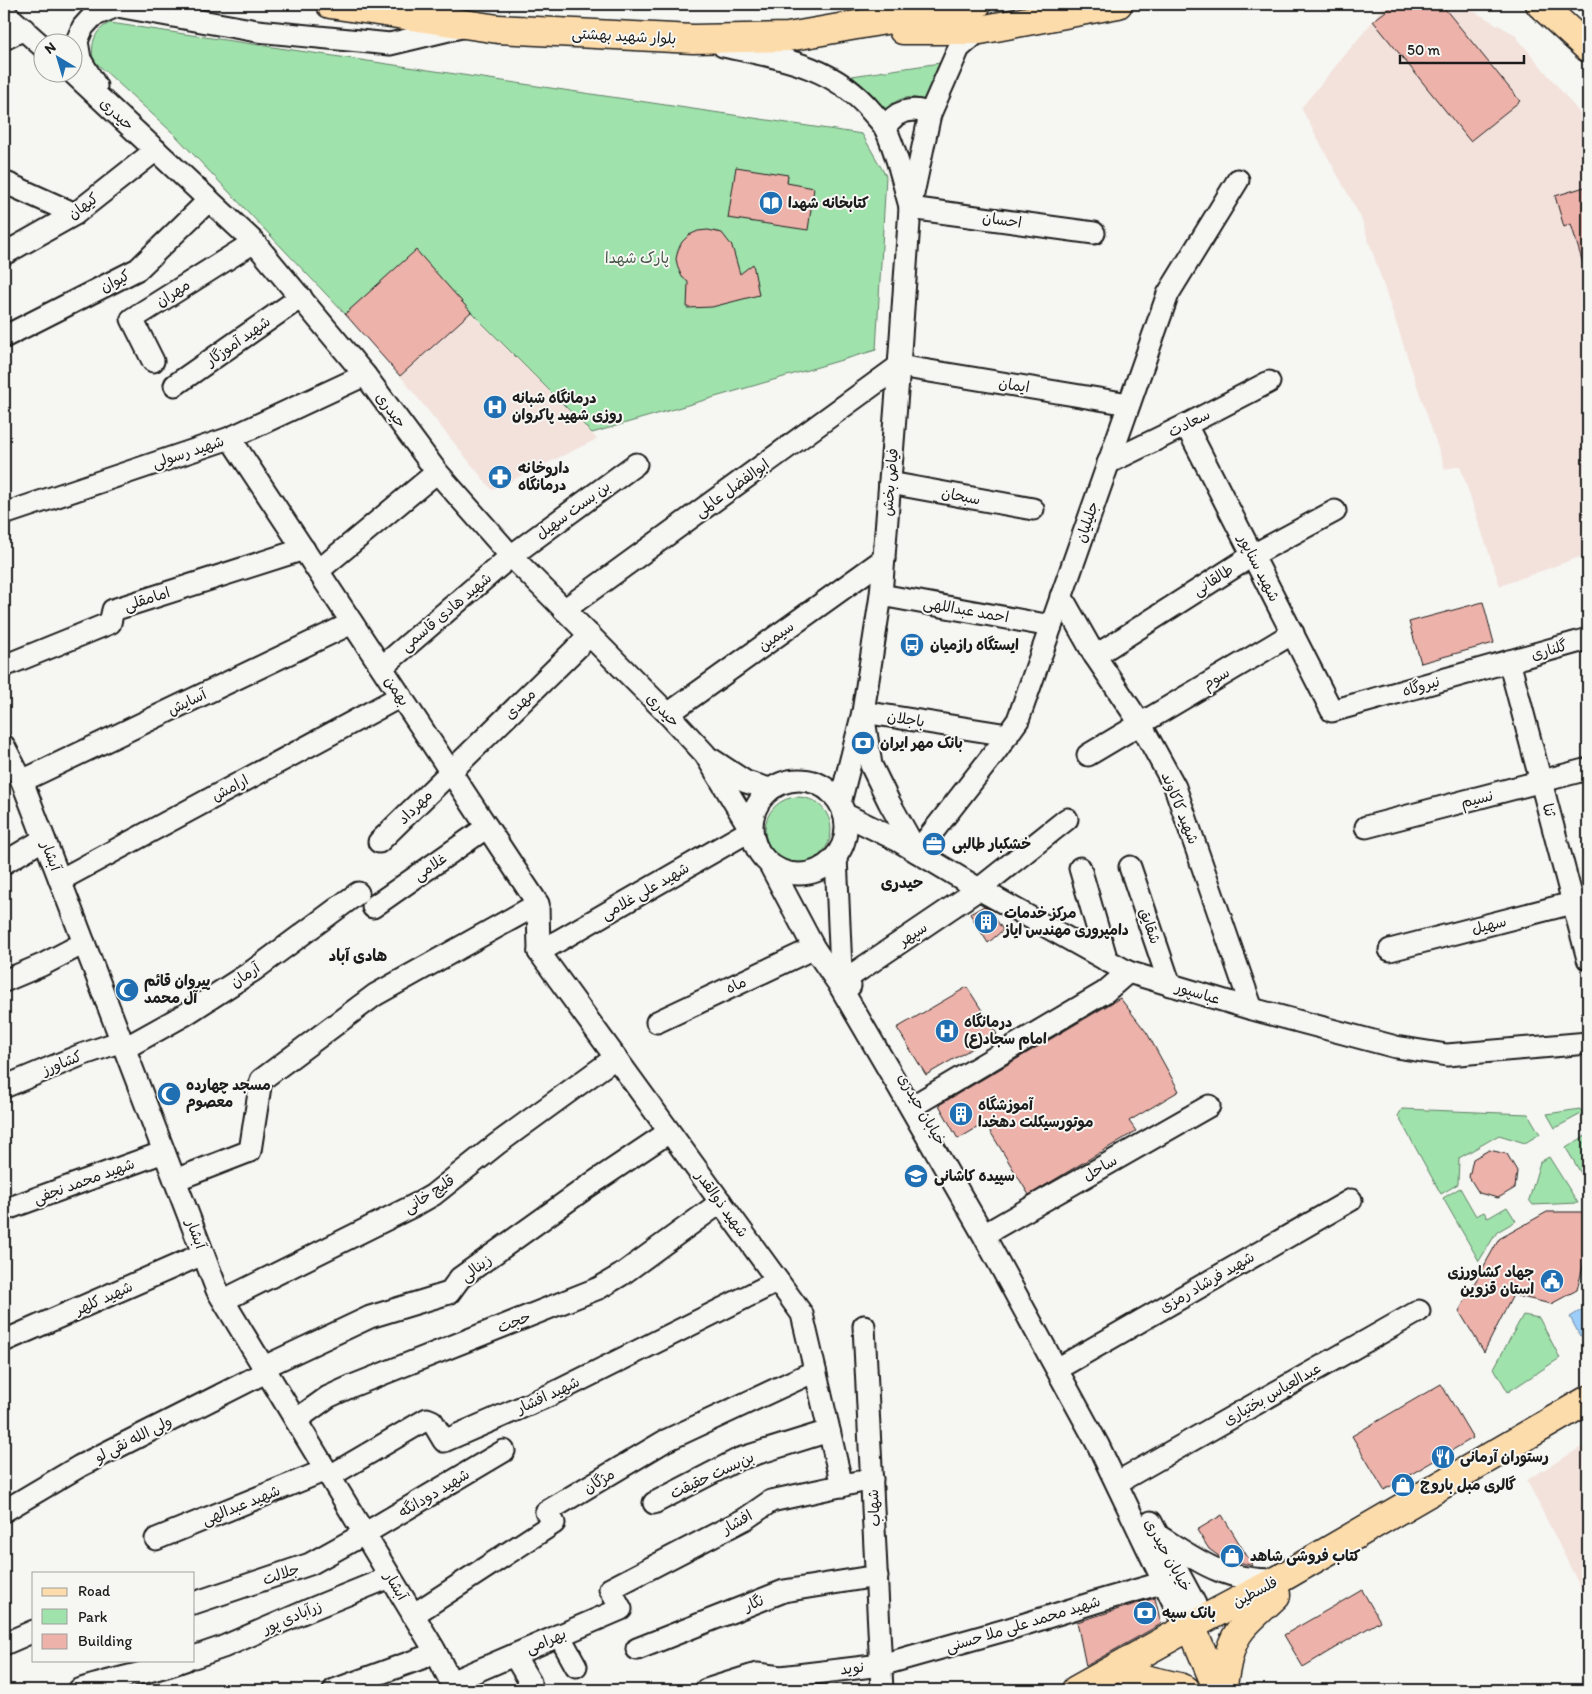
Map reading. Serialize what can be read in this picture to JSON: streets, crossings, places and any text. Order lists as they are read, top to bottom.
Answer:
{
  "streets": {
    "main road": ["بلوار شهید بهشتی", "فلسطین"],
    "street": [
      "حیدری",
      "کیهان",
      "احسان",
      "کیوان",
      "مهران",
      "شهید آموزگار",
      "ایمان",
      "سعادت",
      "شهید رسولی",
      "فیاض بخش",
      "ابوالفضل عالمی",
      "سبحان",
      "بن بست سهیل",
      "جلیلیان",
      "شهید سناپور",
      "طالقانی",
      "امامقلی",
      "احمد عبداللهی",
      "شهید هادی قاسمی",
      "سیمین",
      "گلناری",
      "سوم",
      "نیروگاه",
      "بهمن",
      "آسایش",
      "مهدی",
      "باجلان",
      "ارامش",
      "نسیم",
      "مهرداد",
      "شهید کاکاوند",
      "ثنا",
      "آبشار",
      "غلامی",
      "شهید علی غلامی",
      "سهیل",
      "شقایق",
      "سپهر",
      "آرمان",
      "ماه",
      "عباسپور",
      "کشاورز",
      "خیابان حیدری",
      "ساحل",
      "شهید محمد نجفی",
      "قلیچ خانی",
      "شهید ذوالقدر",
      "زینالی",
      "شهید فرشاد رمزی",
      "شهید کلهر",
      "حجت",
      "عبدالعباس بختیاری",
      "شهید افشار",
      "ولی الله نقی لو",
      "بن‌بست حقیقت",
      "مژگان",
      "شهید دودانگه",
      "شهید عبدالهی",
      "شهاب",
      "افشار",
      "جلالت",
      "نگار",
      "زرآبادی پور",
      "شهید محمد علی ملا حسنی",
      "بهرامی",
      "نوید"
    ]
  },
  "crossings": [
    ["حیدری", "کیهان"],
    ["حیدری", "کیوان"],
    ["حیدری", "مهران"],
    ["حیدری", "شهید آموزگار"],
    ["حیدری", "شهید رسولی"],
    ["حیدری", "ابوالفضل عالمی"],
    ["حیدری", "بن بست سهیل"],
    ["حیدری", "شهید هادی قاسمی"],
    ["حیدری", "سیمین"],
    ["حیدری", "مهدی"],
    ["احسان", "فیاض بخش"],
    ["ایمان", "فیاض بخش"],
    ["ایمان", "ابوالفضل عالمی"],
    ["ایمان", "جلیلیان"],
    ["سعادت", "جلیلیان"],
    ["سعادت", "شهید سناپور"],
    ["شهید رسولی", "بهمن"],
    ["فیاض بخش", "ابوالفضل عالمی"],
    ["فیاض بخش", "سبحان"],
    ["فیاض بخش", "احمد عبداللهی"],
    ["فیاض بخش", "سیمین"],
    ["فیاض بخش", "باجلان"],
    ["فیاض بخش", "شهید علی غلامی"],
    ["فیاض بخش", "عباسپور"],
    ["بن بست سهیل", "شهید هادی قاسمی"],
    ["جلیلیان", "احمد عبداللهی"],
    ["جلیلیان", "باجلان"],
    ["جلیلیان", "شهید کاکاوند"],
    ["جلیلیان", "عباسپور"],
    ["شهید سناپور", "طالقانی"],
    ["شهید سناپور", "سوم"],
    ["شهید سناپور", "نیروگاه"],
    ["طالقانی", "شهید کاکاوند"],
    ["امامقلی", "بهمن"],
    ["شهید هادی قاسمی", "بهمن"],
    ["گلناری", "نیروگاه"],
    ["گلناری", "ثنا"],
    ["سوم", "شهید کاکاوند"],
    ["نیروگاه", "ثنا"],
    ["بهمن", "آسایش"],
    ["بهمن", "مهدی"],
    ["بهمن", "ارامش"],
    ["بهمن", "مهرداد"],
    ["بهمن", "غلامی"],
    ["آسایش", "آبشار"],
    ["مهدی", "مهرداد"],
    ["ارامش", "آبشار"],
    ["نسیم", "ثنا"],
    ["شهید کاکاوند", "عباسپور"],
    ["ثنا", "سهیل"],
    ["آبشار", "آرمان"],
    ["آبشار", "کشاورز"],
    ["آبشار", "شهید محمد نجفی"],
    ["آبشار", "قلیچ خانی"],
    ["آبشار", "زینالی"],
    ["آبشار", "شهید کلهر"],
    ["آبشار", "حجت"],
    ["آبشار", "شهید افشار"],
    ["آبشار", "ولی الله نقی لو"],
    ["آبشار", "مژگان"],
    ["آبشار", "شهید دودانگه"],
    ["آبشار", "شهید عبدالهی"],
    ["آبشار", "جلالت"],
    ["آبشار", "زرآبادی پور"],
    ["آبشار", "بهرامی"],
    ["غلامی", "آرمان"],
    ["شهید علی غلامی", "عباسپور"],
    ["شهید علی غلامی", "شهید ذوالقدر"],
    ["شقایق", "عباسپور"],
    ["سپهر", "عباسپور"],
    ["سپهر", "خیابان حیدری"],
    ["آرمان", "کشاورز"],
    ["خیابان حیدری", "ساحل"],
    ["خیابان حیدری", "شهید فرشاد رمزی"],
    ["خیابان حیدری", "عبدالعباس بختیاری"],
    ["خیابان حیدری", "فلسطین"],
    ["خیابان حیدری", "شهید محمد علی ملا حسنی"],
    ["قلیچ خانی", "شهید ذوالقدر"],
    ["شهید ذوالقدر", "زینالی"],
    ["شهید ذوالقدر", "حجت"],
    ["شهید ذوالقدر", "شهید افشار"],
    ["شهید ذوالقدر", "بن‌بست حقیقت"],
    ["شهید ذوالقدر", "مژگان"],
    ["شهید ذوالقدر", "افشار"],
    ["زینالی", "ولی الله نقی لو"],
    ["شهید افشار", "شهید عبدالهی"],
    ["شهید دودانگه", "جلالت"],
    ["شهاب", "افشار"],
    ["شهاب", "نگار"],
    ["شهاب", "شهید محمد علی ملا حسنی"],
    ["شهاب", "نوید"],
    ["افشار", "بهرامی"],
    ["شهید محمد علی ملا حسنی", "نوید"]
  ],
  "districts": ["حیدری", "هادی آباد"],
  "parks": ["پارک شهدا"],
  "places": {
    "library": ["کتابخانه شهدا"],
    "hospital": ["درمانگاه شبانه روزی شهید پاکروان", "درمانگاه امام سجاد(ع)"],
    "pharmacy": ["داروخانه درمانگاه"],
    "bus stop": ["ایستگاه رازمیان"],
    "bank": ["بانک مهر ایران", "بانک سپه"],
    "office": ["خشکبار طالبی"],
    "building": ["مرکز خدمات دامپروری مهندس ایاز", "آموزشگاه موتورسیکلت دهخدا"],
    "mosque": ["پیروان قائم آل محمد", "مسجد چهارده معصوم"],
    "school or university": ["سپیده کاشانی"],
    "public building": ["جهاد کشاورزی استان قزوین"],
    "restaurant": ["رستوران آرمانی"],
    "shop": ["گالری مبل باروج", "کتاب فروشی شاهد"]
  },
  "legend": ["Road", "Park", "Building"],
  "scale_bar": "50 m",
  "north": "top left"
}
